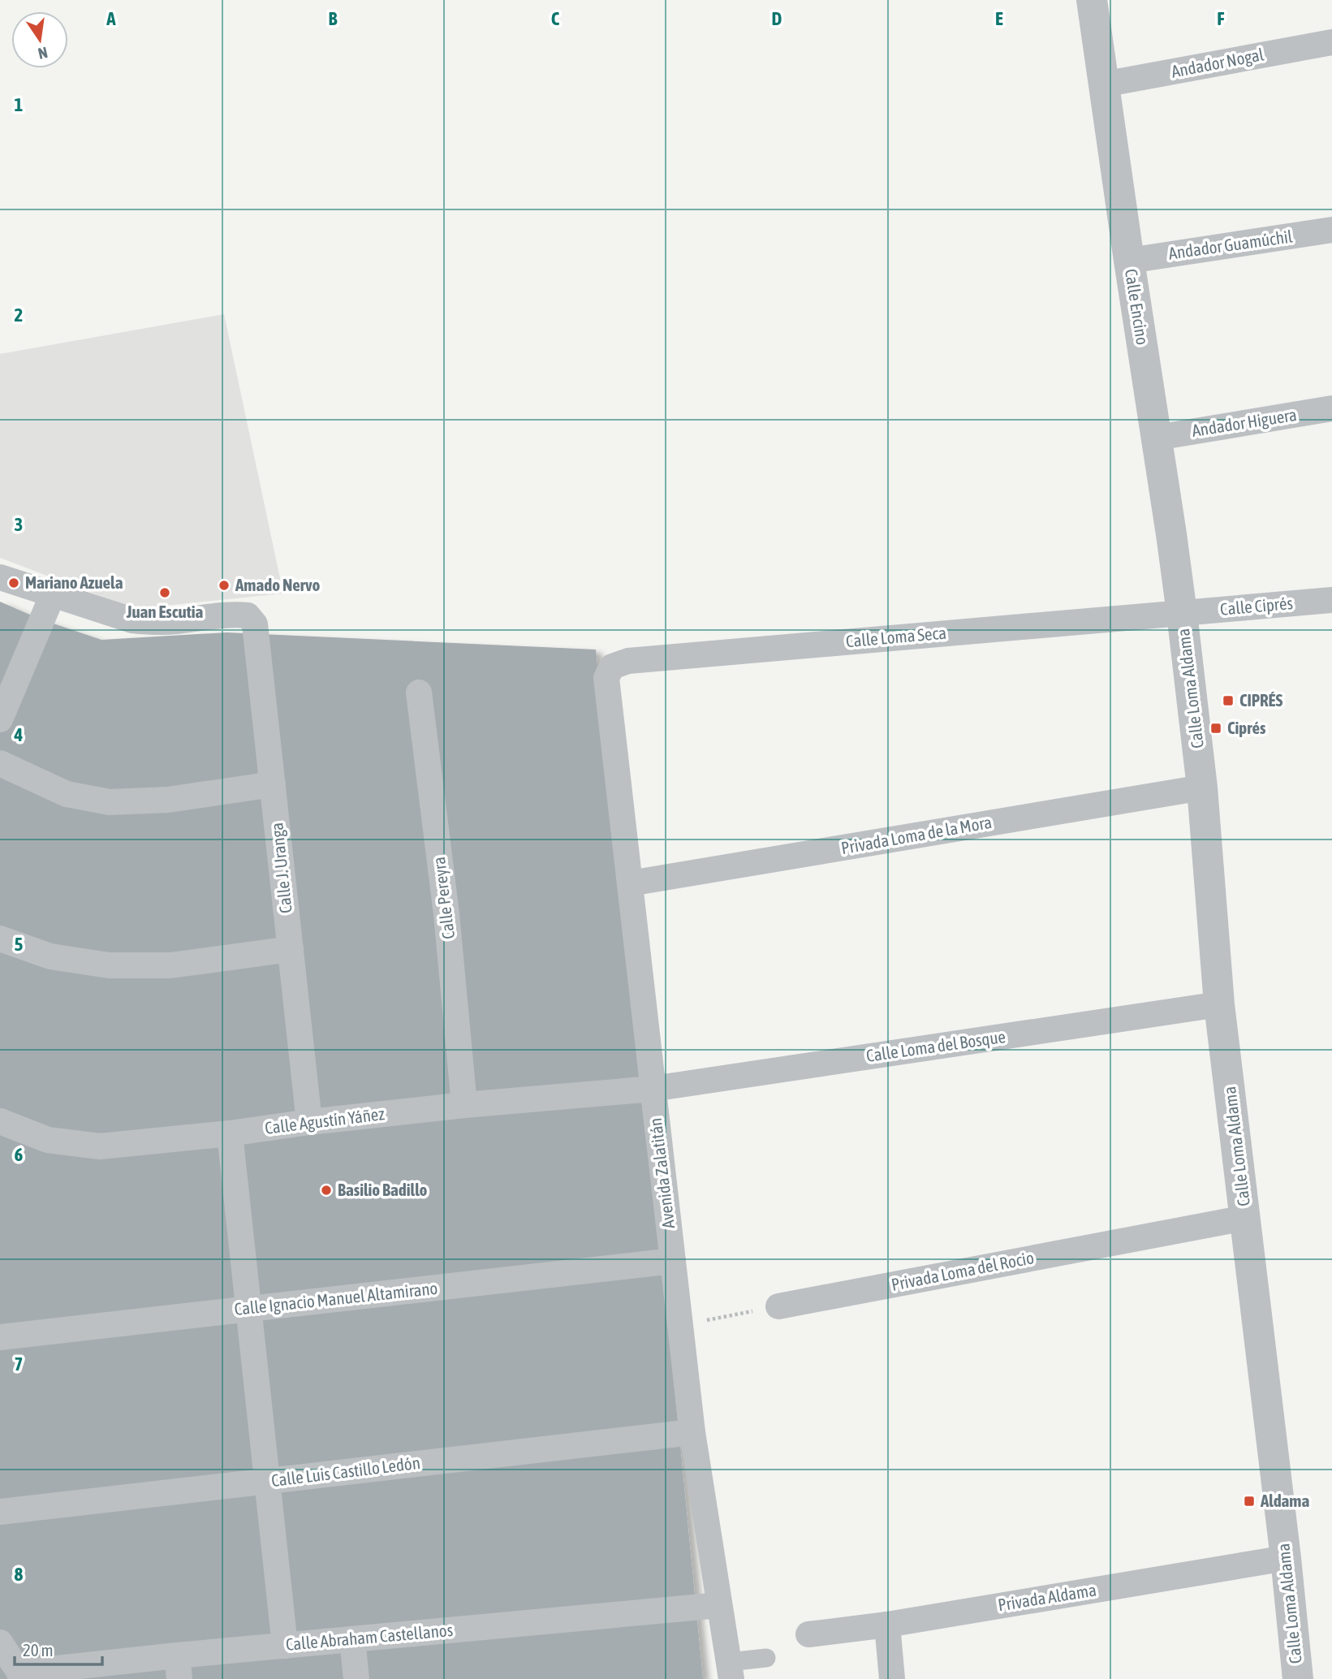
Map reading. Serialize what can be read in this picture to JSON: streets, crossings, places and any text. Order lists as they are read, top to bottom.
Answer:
{
  "streets": {
    "street": [
      "Andador Nogal",
      "Andador Guamúchil",
      "Calle Encino",
      "Andador Higuera",
      "Calle Ciprés",
      "Calle Loma Seca",
      "Calle Loma Aldama",
      "Privada Loma de la Mora",
      "Calle J. Uranga",
      "Calle Pereyra",
      "Calle Loma del Bosque",
      "Calle Agustín Yáñez",
      "Avenida Zalatitán",
      "Privada Loma del Rocio",
      "Calle Ignacio Manuel Altamirano",
      "Calle Luis Castillo Ledón",
      "Privada Aldama",
      "Calle Abraham Castellanos"
    ]
  },
  "crossings": [
    ["Andador Nogal", "Calle Encino"],
    ["Andador Guamúchil", "Calle Encino"],
    ["Calle Encino", "Andador Higuera"],
    ["Calle Encino", "Calle Ciprés"],
    ["Calle Encino", "Calle Loma Seca"],
    ["Calle Encino", "Calle Loma Aldama"],
    ["Calle Ciprés", "Calle Loma Seca"],
    ["Calle Ciprés", "Calle Loma Aldama"],
    ["Calle Loma Seca", "Calle Loma Aldama"],
    ["Calle Loma Seca", "Avenida Zalatitán"],
    ["Calle Loma Aldama", "Privada Loma de la Mora"],
    ["Calle Loma Aldama", "Calle Loma del Bosque"],
    ["Calle Loma Aldama", "Privada Loma del Rocio"],
    ["Calle Loma Aldama", "Privada Aldama"],
    ["Privada Loma de la Mora", "Avenida Zalatitán"],
    ["Calle J. Uranga", "Calle Agustín Yáñez"],
    ["Calle Pereyra", "Calle Agustín Yáñez"],
    ["Calle Loma del Bosque", "Calle Agustín Yáñez"],
    ["Calle Loma del Bosque", "Avenida Zalatitán"],
    ["Calle Agustín Yáñez", "Avenida Zalatitán"],
    ["Avenida Zalatitán", "Calle Ignacio Manuel Altamirano"],
    ["Avenida Zalatitán", "Calle Luis Castillo Ledón"],
    ["Avenida Zalatitán", "Calle Abraham Castellanos"]
  ],
  "places": {
    "other": [
      "Mariano Azuela",
      "Amado Nervo",
      "Juan Escutia",
      "Basilio Badillo"
    ],
    "transit": ["CIPRÉS", "Ciprés", "Aldama"]
  },
  "scale_bar": "20 m",
  "north": "bottom",
  "grid": {
    "columns": [
      "A",
      "B",
      "C",
      "D",
      "E",
      "F"
    ],
    "rows": [
      "1",
      "2",
      "3",
      "4",
      "5",
      "6",
      "7",
      "8"
    ]
  }
}
